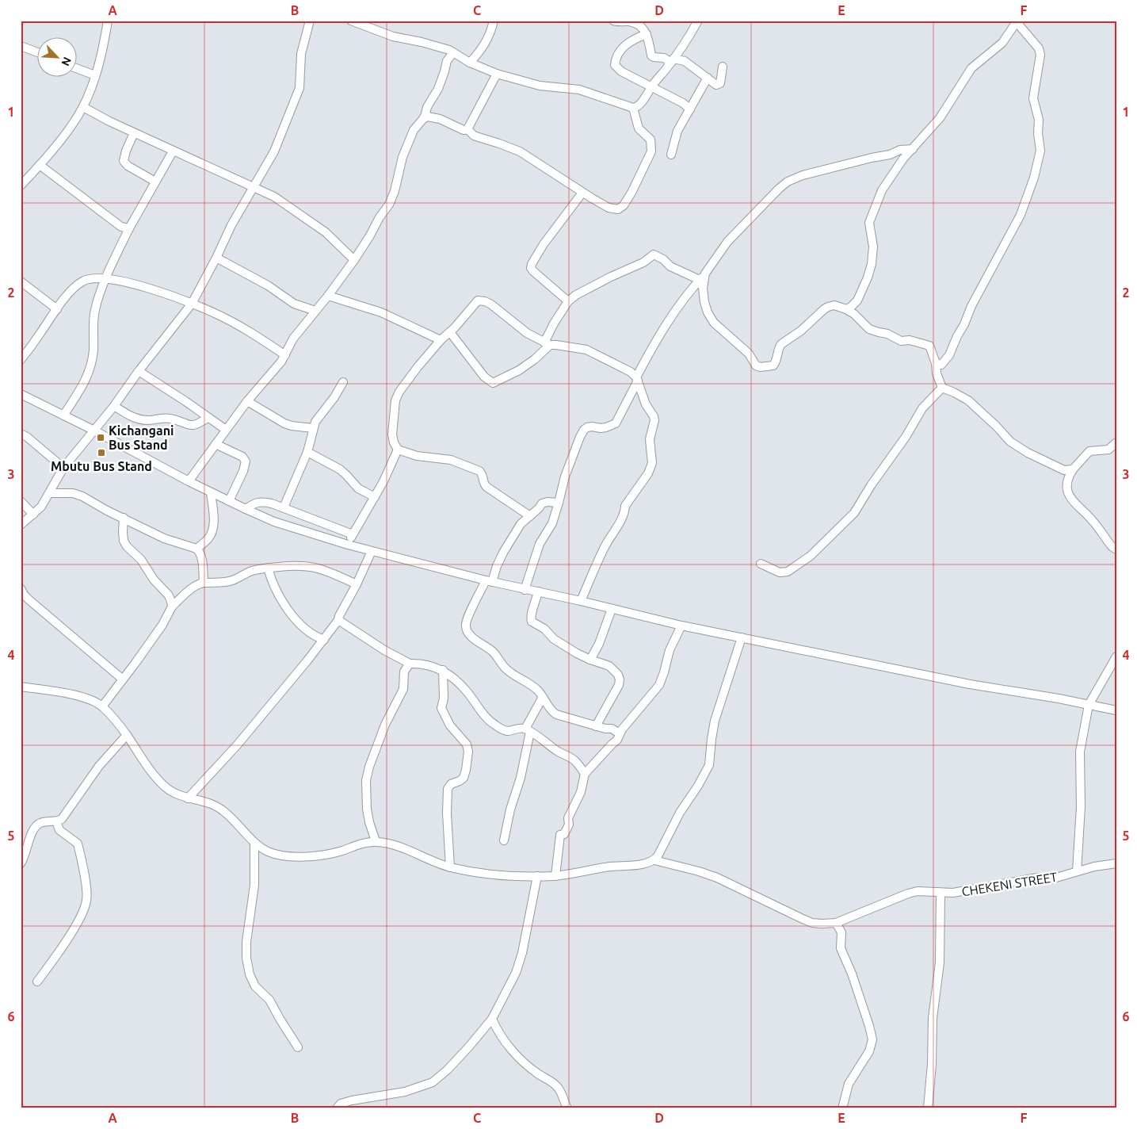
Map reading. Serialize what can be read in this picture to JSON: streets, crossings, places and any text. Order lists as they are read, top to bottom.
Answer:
{
  "streets": {
    "street": ["CHEKENI STREET"]
  },
  "places": {
    "transit": ["Kichangani Bus Stand", "Mbutu Bus Stand"]
  },
  "north": "bottom right",
  "grid": {
    "columns": [
      "A",
      "B",
      "C",
      "D",
      "E",
      "F"
    ],
    "rows": [
      "1",
      "2",
      "3",
      "4",
      "5",
      "6"
    ]
  }
}
